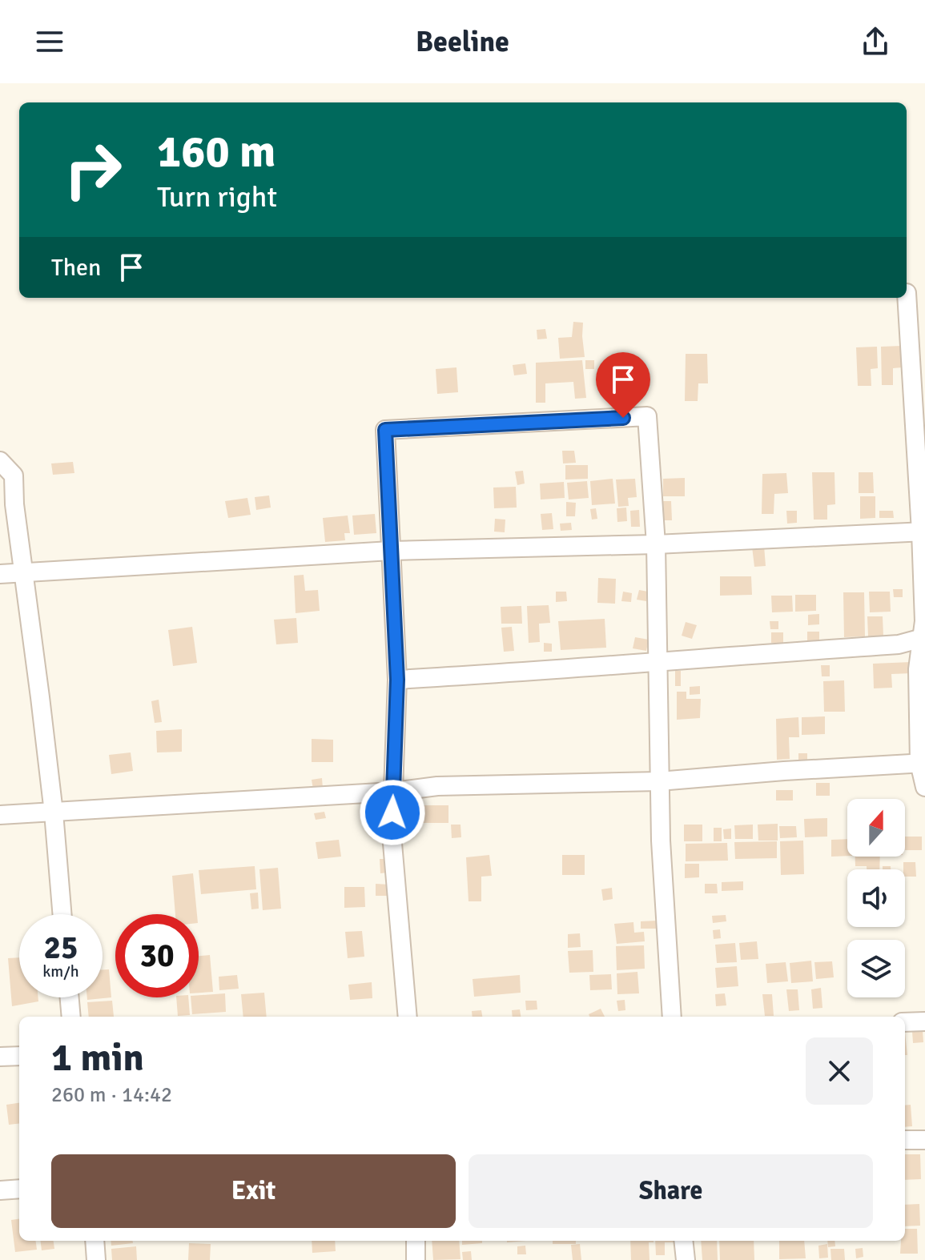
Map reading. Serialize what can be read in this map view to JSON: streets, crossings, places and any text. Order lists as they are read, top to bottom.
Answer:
{
  "north": "top",
  "page": {
    "header": "Beeline",
    "turn": ["160 m", "Turn right"],
    "then": "Then",
    "speed": "25 km/h",
    "limit": "30",
    "heading": ["1 min", "260 m · 14:42"],
    "buttons": ["Exit", "Share"]
  }
}
